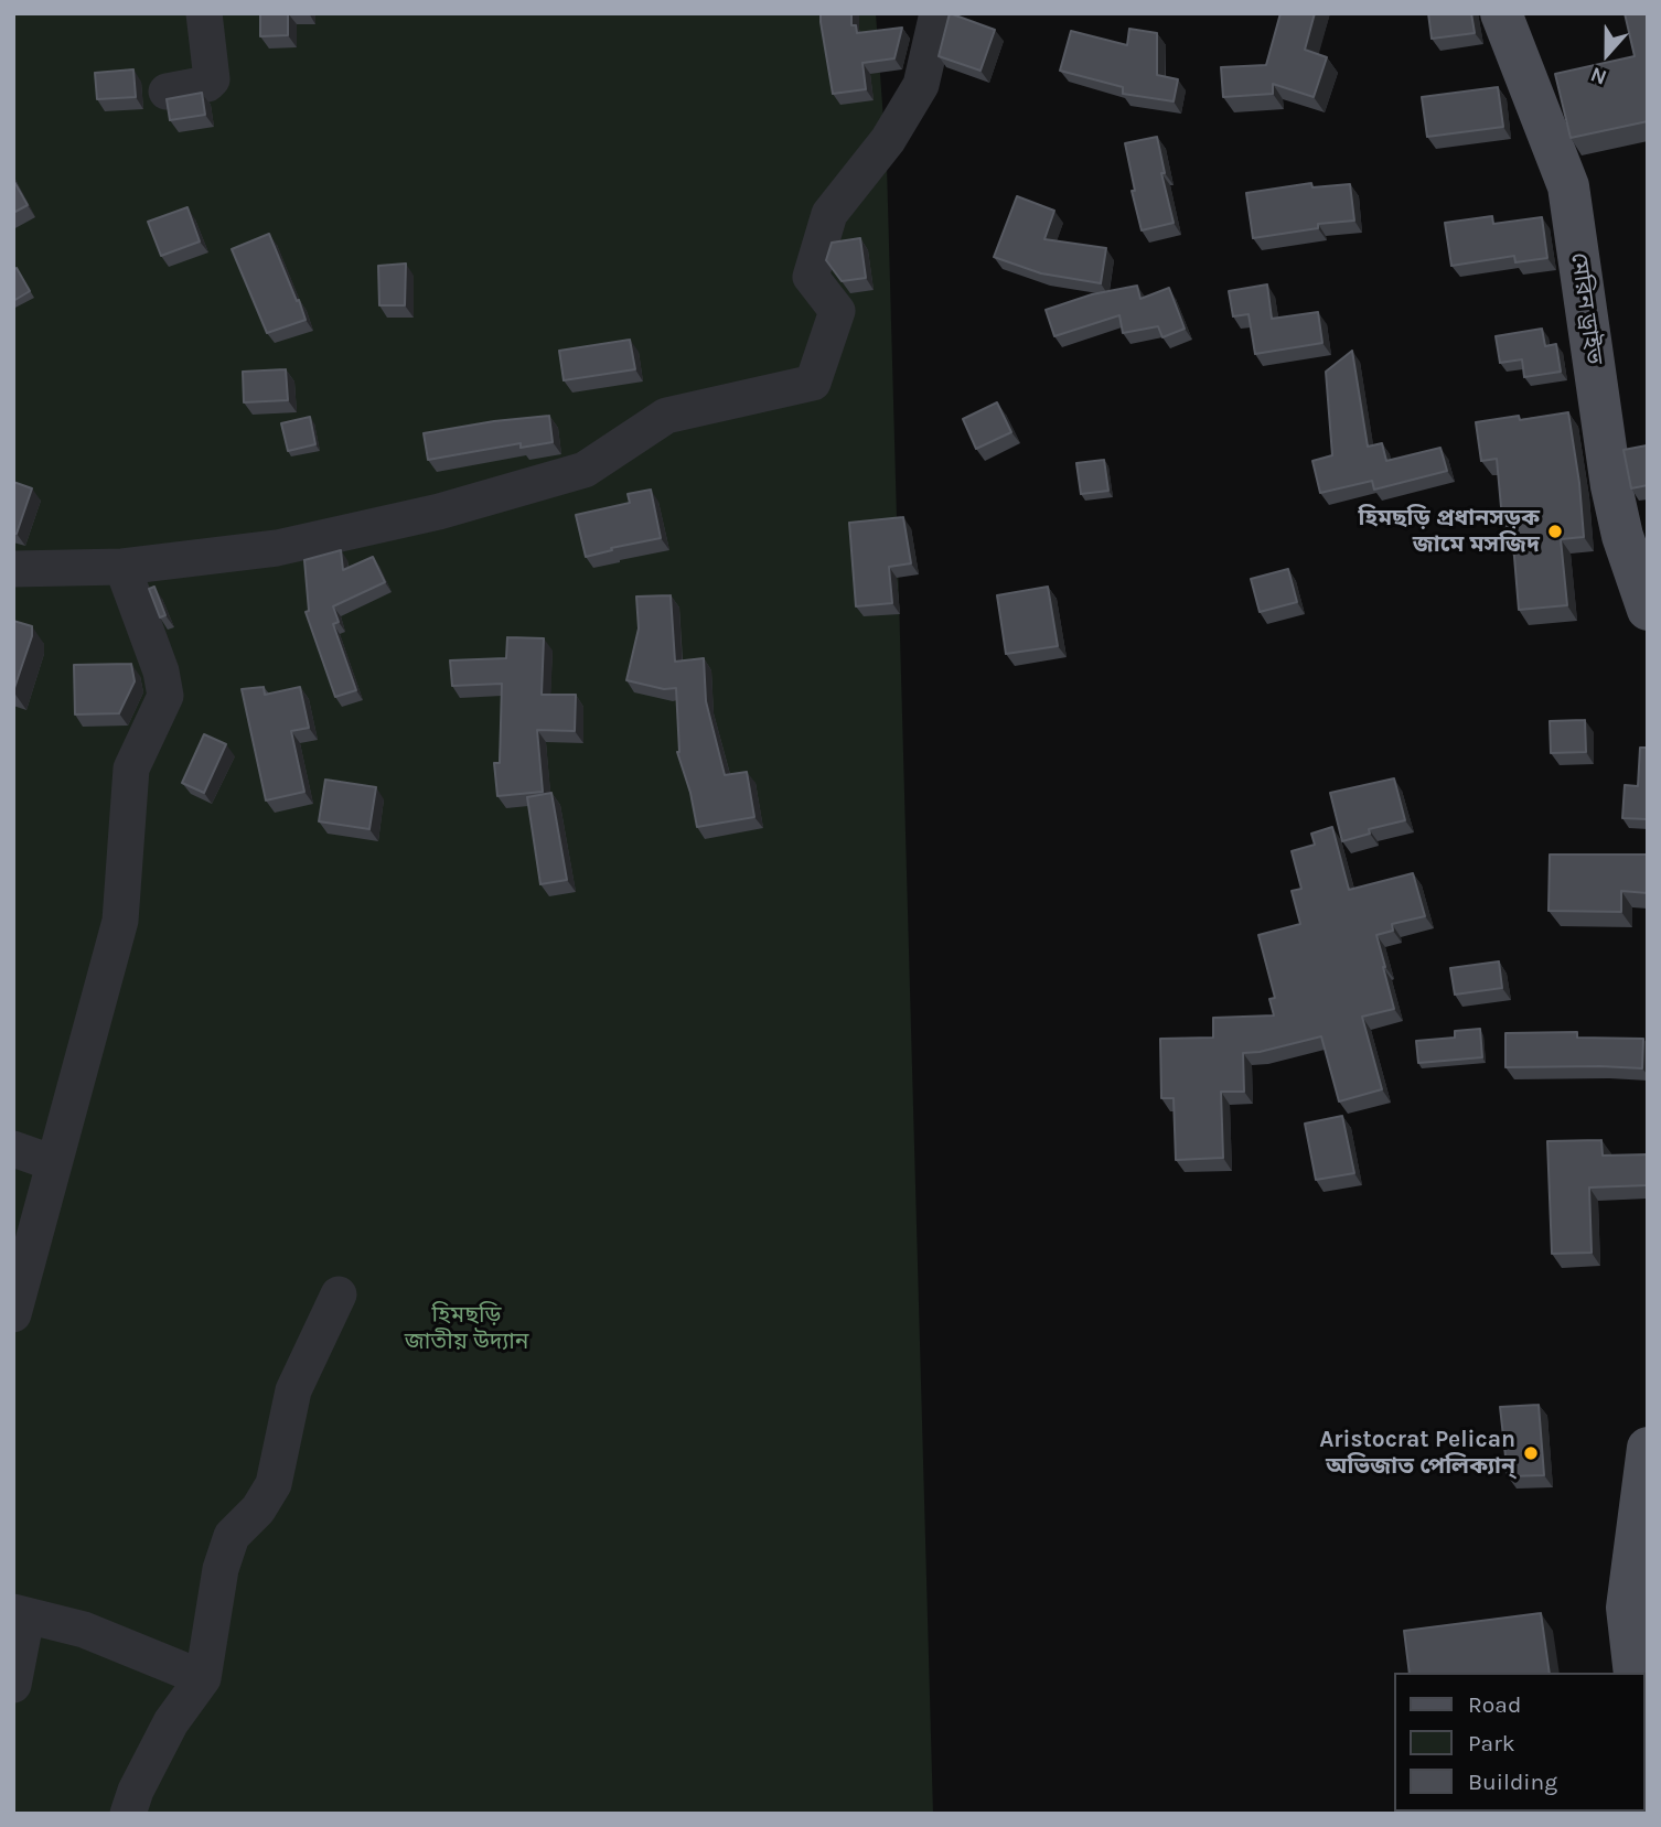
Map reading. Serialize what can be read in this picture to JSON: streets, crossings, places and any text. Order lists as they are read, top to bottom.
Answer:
{
  "streets": {
    "main road": ["মেরিন ড্রাইভ"]
  },
  "parks": ["হিমছড়ি জাতীয় উদ্যান"],
  "places": ["হিমছড়ি প্রধানসড়ক জামে মসজিদ", "Aristocrat Pelican অভিজাত পেলিক্যান্"],
  "legend": ["Road", "Park", "Building"],
  "north": "bottom"
}
